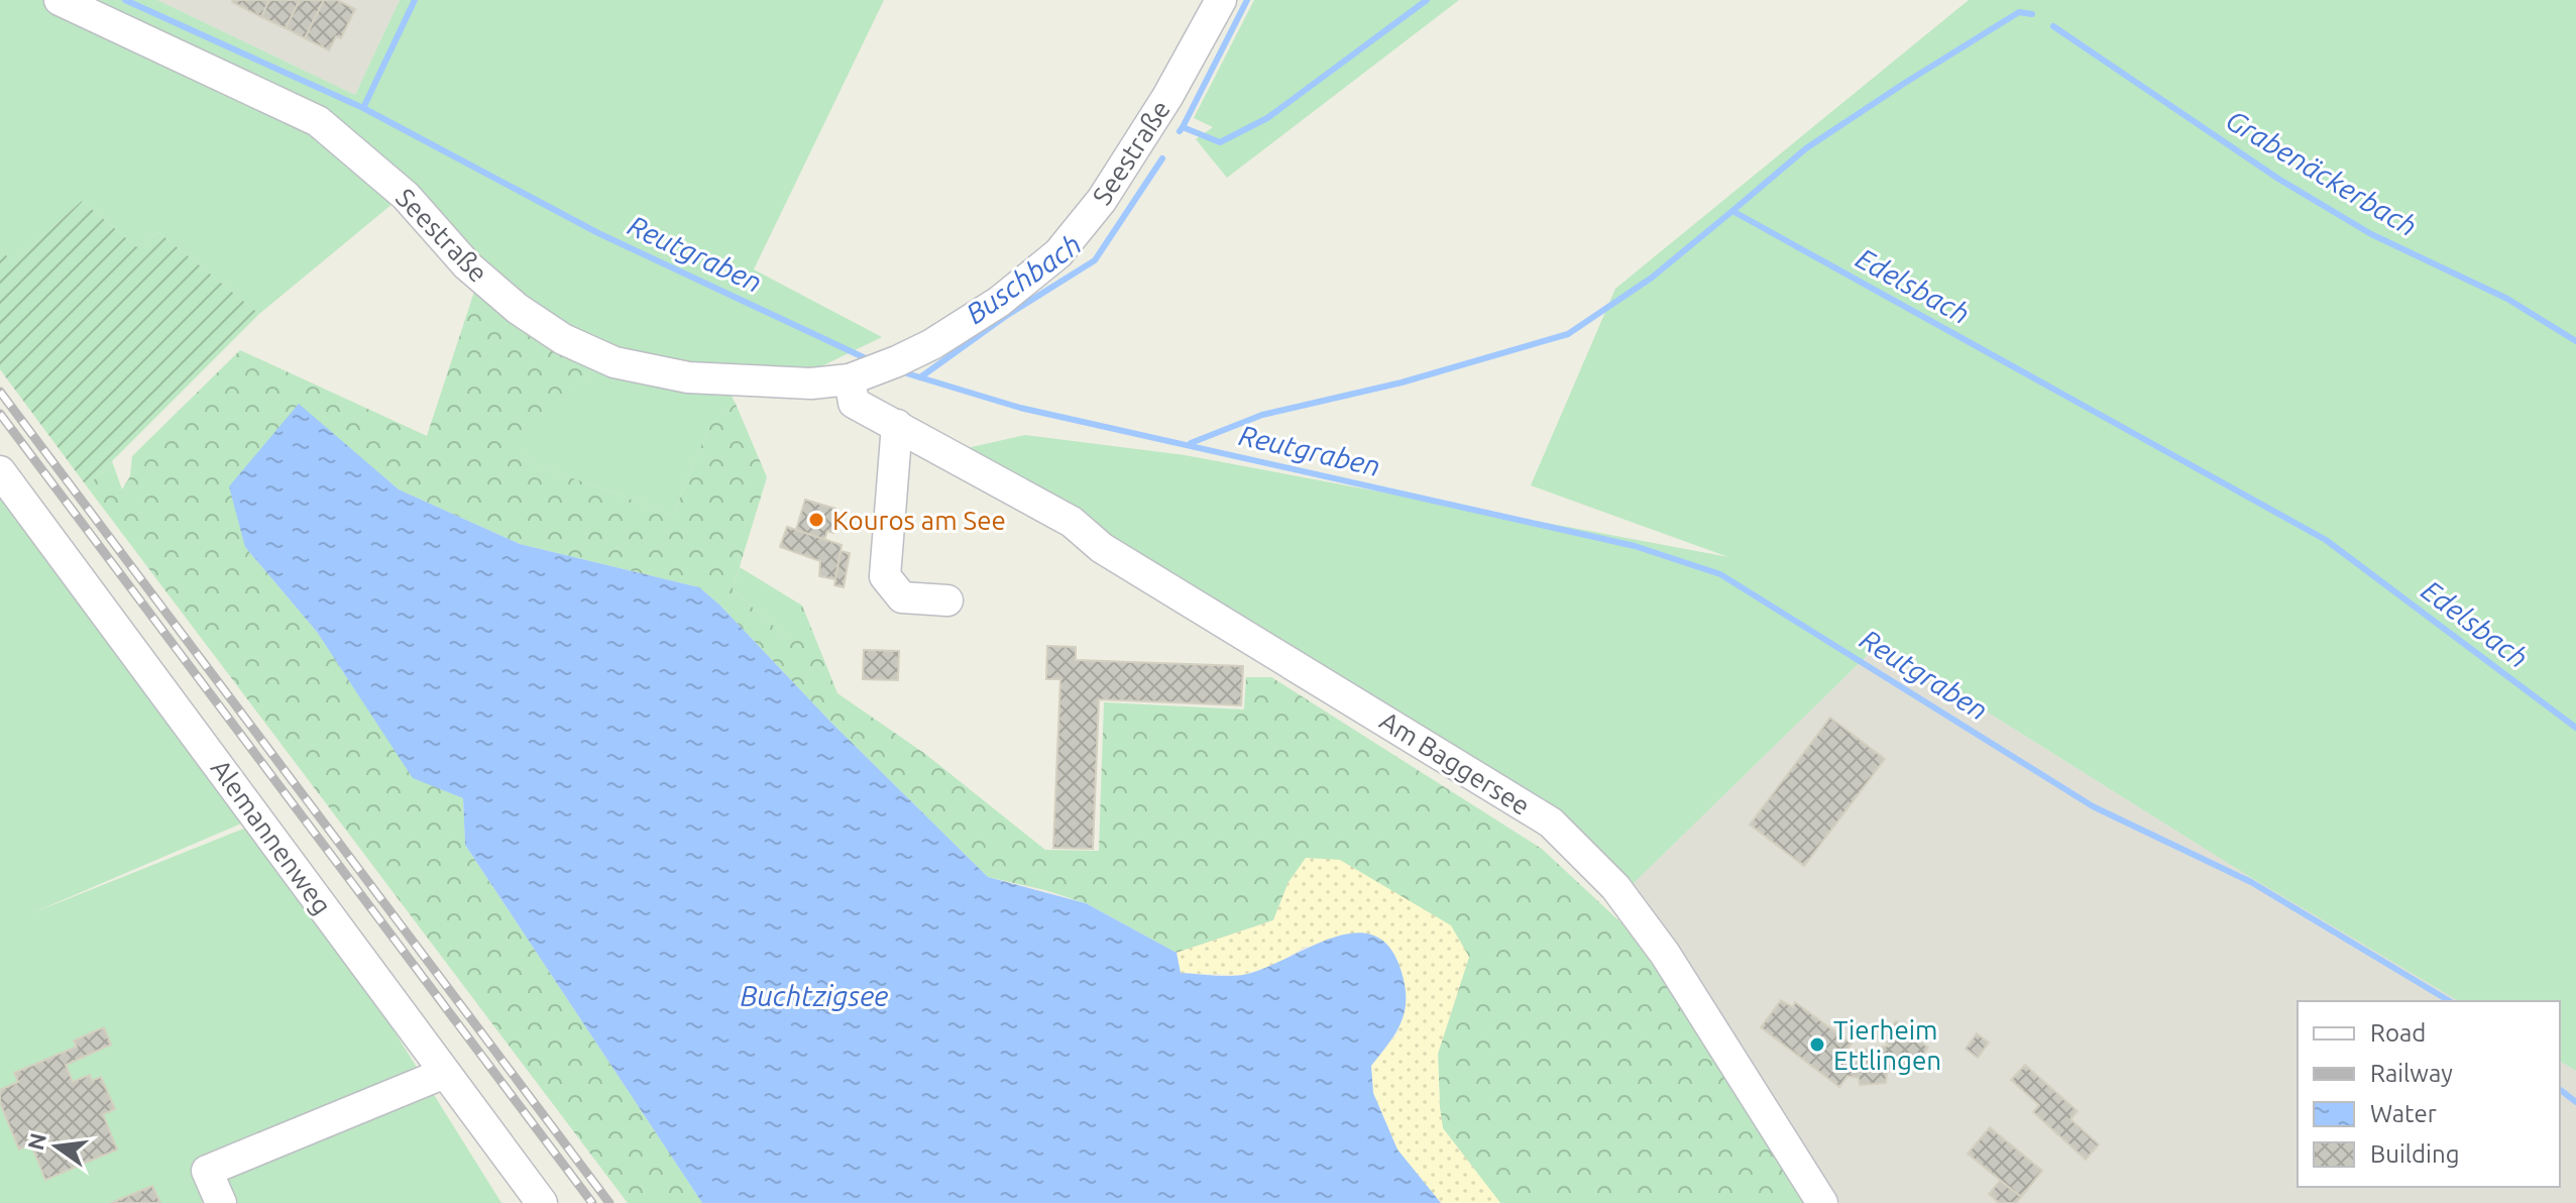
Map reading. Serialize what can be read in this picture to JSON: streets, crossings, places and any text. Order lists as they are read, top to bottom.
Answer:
{
  "streets": {
    "street": ["Seestraße", "Am Baggersee", "Alemannenweg"]
  },
  "water": [
    "Grabenäckerbach",
    "Reutgraben",
    "Buschbach",
    "Edelsbach",
    "Buchtzigsee"
  ],
  "places": ["Kouros am See", "Tierheim Ettlingen"],
  "legend": [
    "Road",
    "Railway",
    "Water",
    "Building"
  ],
  "north": "left"
}
